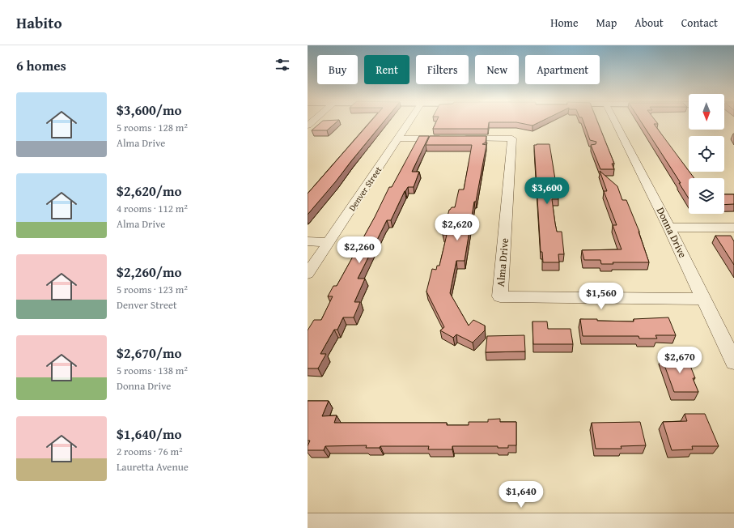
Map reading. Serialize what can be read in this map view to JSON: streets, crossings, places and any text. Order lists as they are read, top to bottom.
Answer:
{
  "streets": {
    "street": ["Denver Street", "Donna Drive", "Alma Drive"]
  },
  "crossings": [
    ["Denver Street", "Alma Drive"],
    ["Donna Drive", "Alma Drive"]
  ],
  "north": "bottom",
  "page": {
    "header": "Habito",
    "nav": [
      "Home",
      "Map",
      "About",
      "Contact"
    ],
    "heading": "6 homes",
    "chip": [
      "Buy",
      "Rent",
      "Filters",
      "New",
      "Apartment"
    ],
    "list": [
      {
        "name": "$3,600/mo",
        "note": "5 rooms · 128 m² · Alma Drive"
      },
      {
        "name": "$2,620/mo",
        "note": "4 rooms · 112 m² · Alma Drive"
      },
      {
        "name": "$2,260/mo",
        "note": "5 rooms · 123 m² · Denver Street"
      },
      {
        "name": "$2,670/mo",
        "note": "5 rooms · 138 m² · Donna Drive"
      },
      {
        "name": "$1,640/mo",
        "note": "2 rooms · 76 m² · Lauretta Avenue"
      }
    ],
    "price": [
      "$3,600",
      "$2,620",
      "$2,260",
      "$1,560",
      "$2,670",
      "$1,640"
    ]
  }
}
